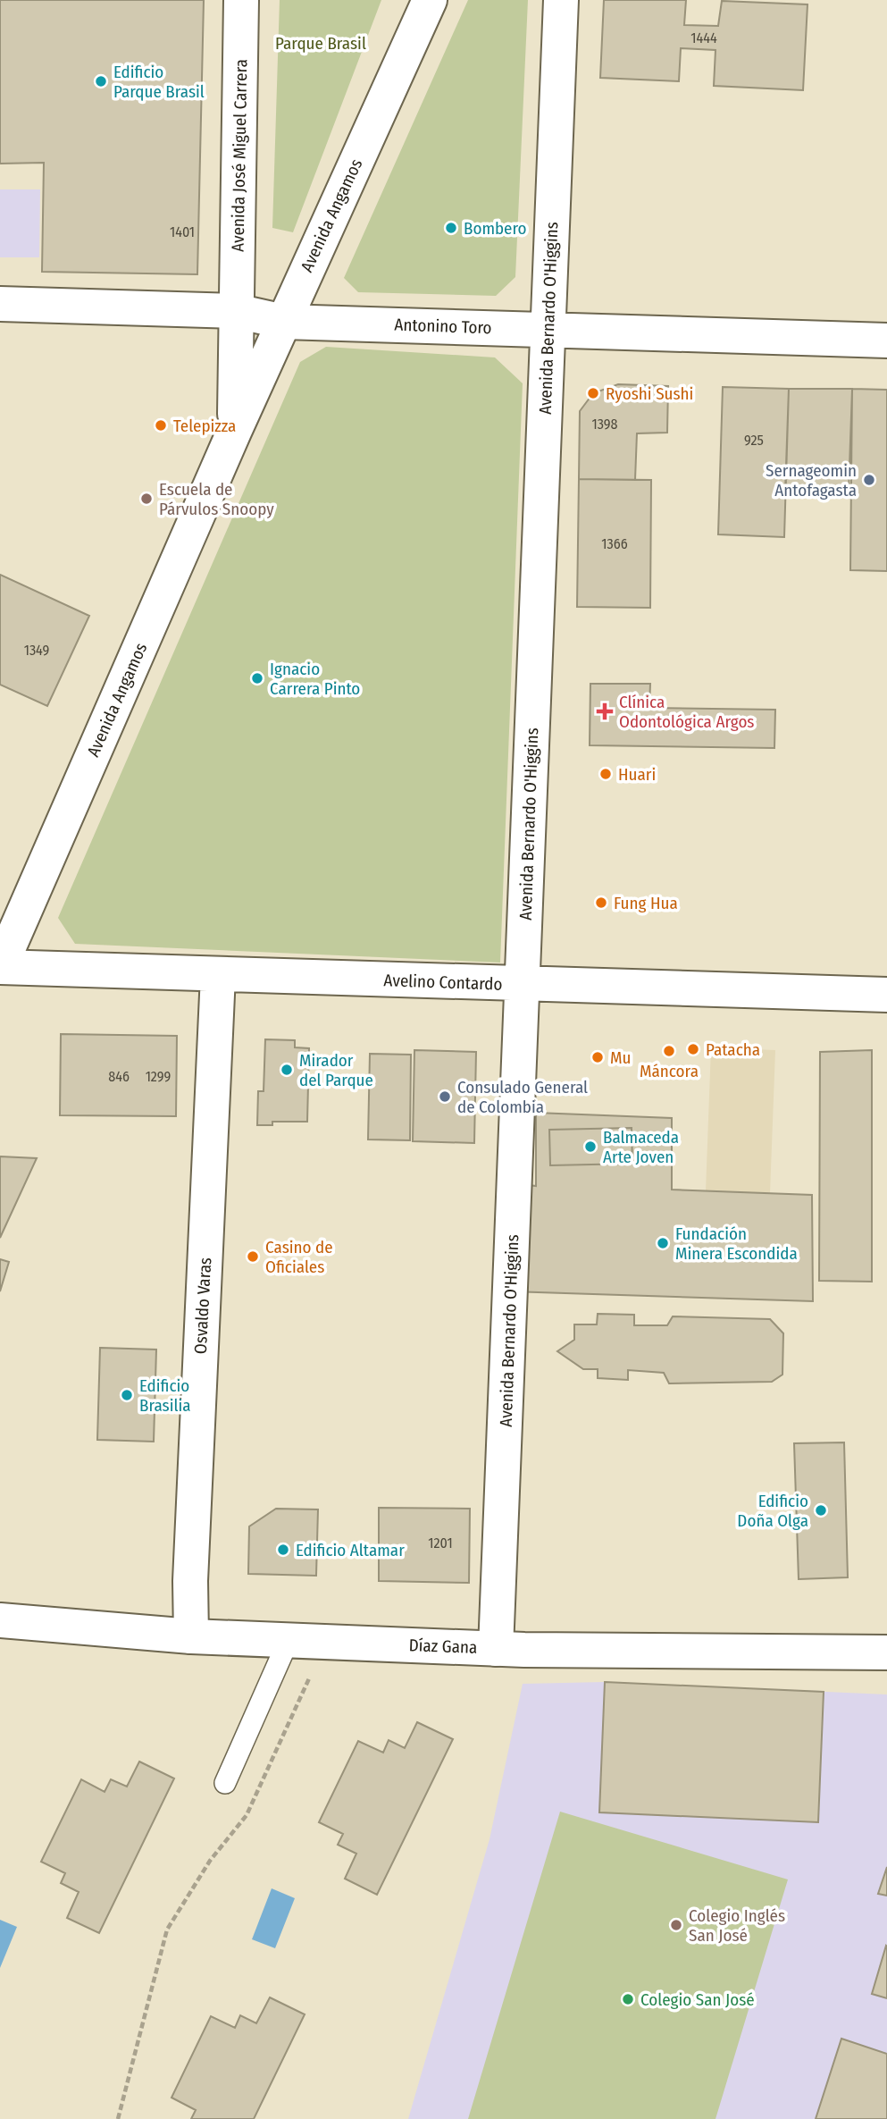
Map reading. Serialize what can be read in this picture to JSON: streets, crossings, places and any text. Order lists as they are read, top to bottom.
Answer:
{
  "streets": {
    "street": [
      "Avenida José Miguel Carrera",
      "Avenida Angamos",
      "Avenida Bernardo O'Higgins",
      "Antonino Toro",
      "Avelino Contardo",
      "Osvaldo Varas",
      "Díaz Gana"
    ]
  },
  "crossings": [
    ["Avenida José Miguel Carrera", "Avenida Angamos"],
    ["Avenida José Miguel Carrera", "Antonino Toro"],
    ["Avenida Angamos", "Antonino Toro"],
    ["Avenida Angamos", "Avelino Contardo"],
    ["Avenida Bernardo O'Higgins", "Antonino Toro"],
    ["Avenida Bernardo O'Higgins", "Avelino Contardo"],
    ["Avenida Bernardo O'Higgins", "Díaz Gana"],
    ["Avelino Contardo", "Osvaldo Varas"],
    ["Osvaldo Varas", "Díaz Gana"]
  ],
  "parks": ["Parque Brasil"],
  "places": {
    "other": [
      "Edificio Parque Brasil",
      "Bombero",
      "Ryoshi Sushi",
      "Telepizza",
      "Sernageomin Antofagasta",
      "Escuela de Párvulos Snoopy",
      "Ignacio Carrera Pinto",
      "Huari",
      "Fung Hua",
      "Patacha",
      "Máncora",
      "Mu",
      "Mirador del Parque",
      "Consulado General de Colombia",
      "Balmaceda Arte Joven",
      "Fundación Minera Escondida",
      "Casino de Oficiales",
      "Edificio Brasilia",
      "Edificio Doña Olga",
      "Edificio Altamar",
      "Colegio Inglés San José",
      "Colegio San José"
    ],
    "health": ["Clínica Odontológica Argos"]
  },
  "house_numbers": [
    "1444",
    "1401",
    "1398",
    "925",
    "1366",
    "1349",
    "846",
    "1299",
    "1201"
  ]
}
